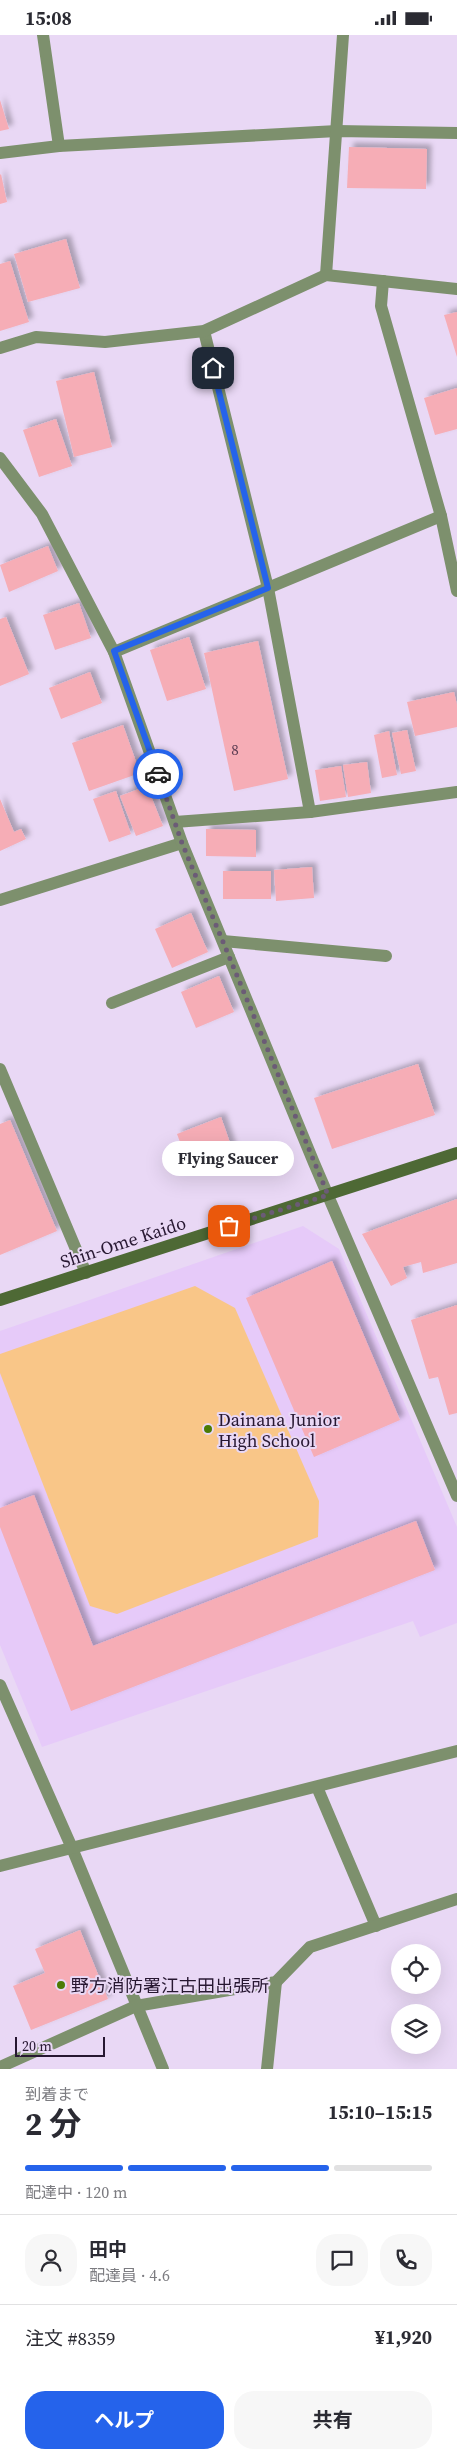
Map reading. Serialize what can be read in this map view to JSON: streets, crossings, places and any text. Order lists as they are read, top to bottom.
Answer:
{
  "streets": {
    "main road": ["Shin-Ome Kaido"]
  },
  "places": ["Flying Saucer", "Dainana Junior High School", "野方消防署江古田出張所"],
  "house_numbers": ["8"],
  "scale_bar": "20 m",
  "page": {
    "status": "15:08",
    "bubble": "Flying Saucer",
    "scale": "20 m",
    "heading": ["2 分", "到着まで", "15:10–15:15"],
    "panel": [
      "田中",
      "配達員 · 4.6",
      "注文 #8359",
      "¥1,920"
    ],
    "bar": "配達中 · 120 m",
    "buttons": ["ヘルプ", "共有"]
  }
}
